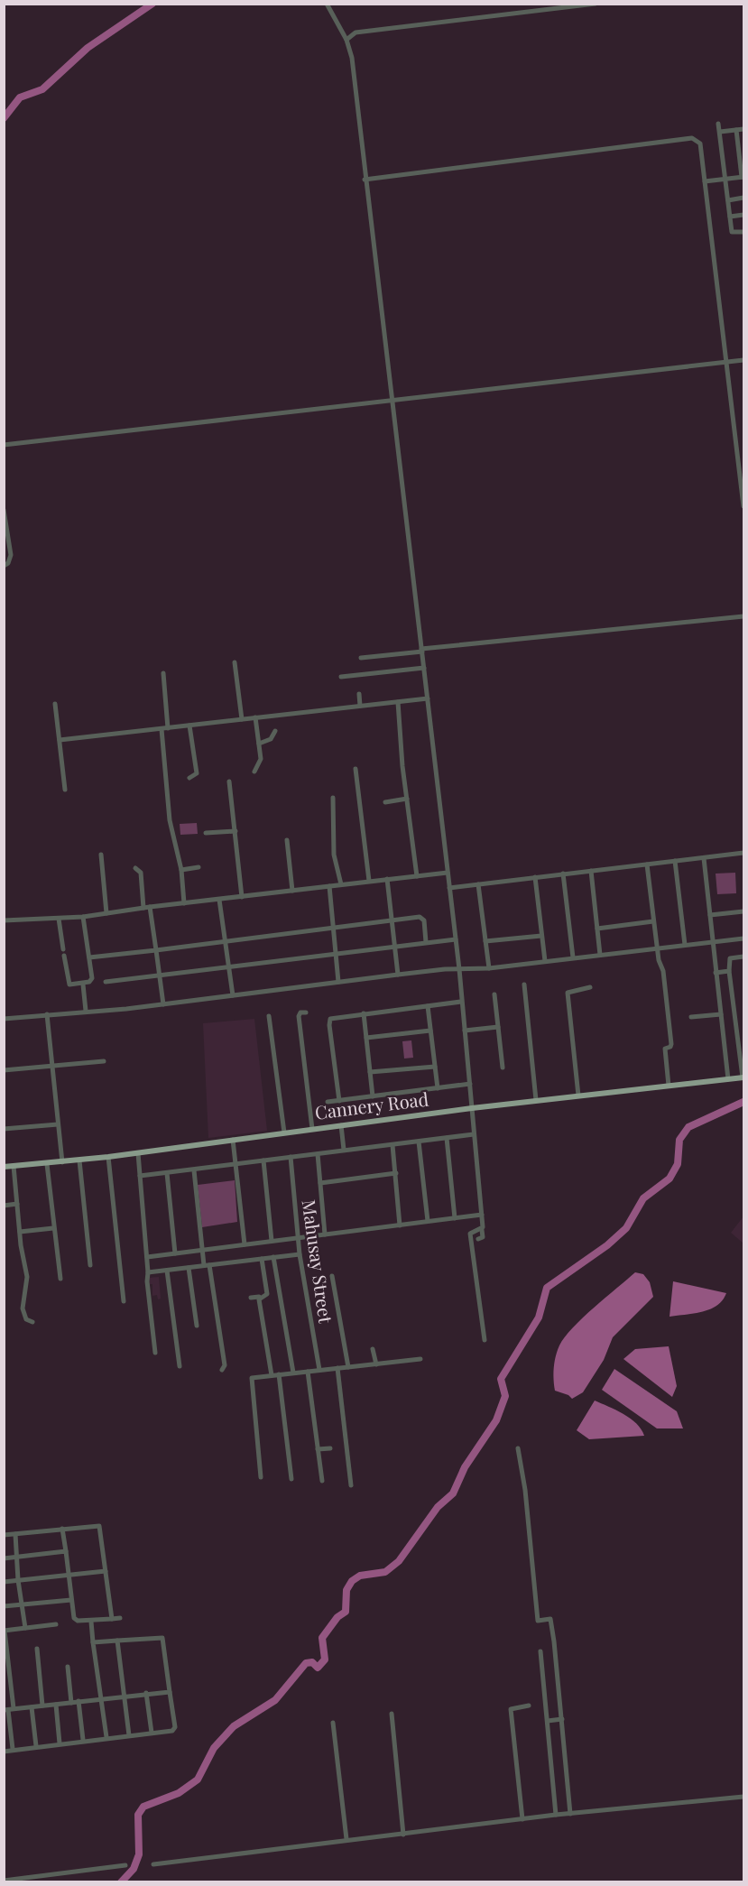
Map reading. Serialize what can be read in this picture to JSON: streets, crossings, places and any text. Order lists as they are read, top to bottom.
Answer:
{
  "streets": {
    "main road": ["Cannery Road"],
    "street": ["Mahusay Street"]
  }
}
